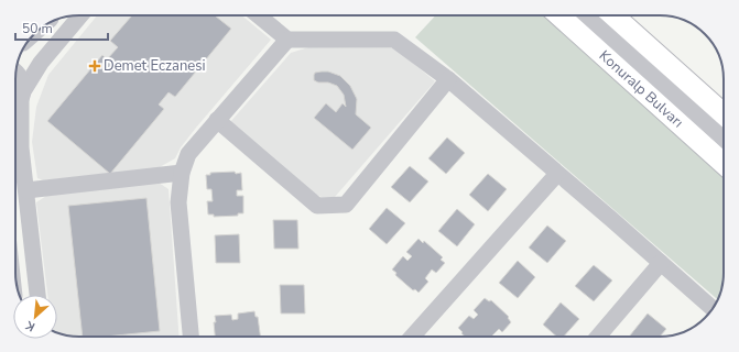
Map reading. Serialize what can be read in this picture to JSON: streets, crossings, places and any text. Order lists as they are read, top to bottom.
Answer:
{
  "streets": {
    "main road": ["Konuralp Bulvarı"]
  },
  "places": {
    "health": ["Demet Eczanesi"]
  },
  "scale_bar": "50 m",
  "north": "bottom left"
}
